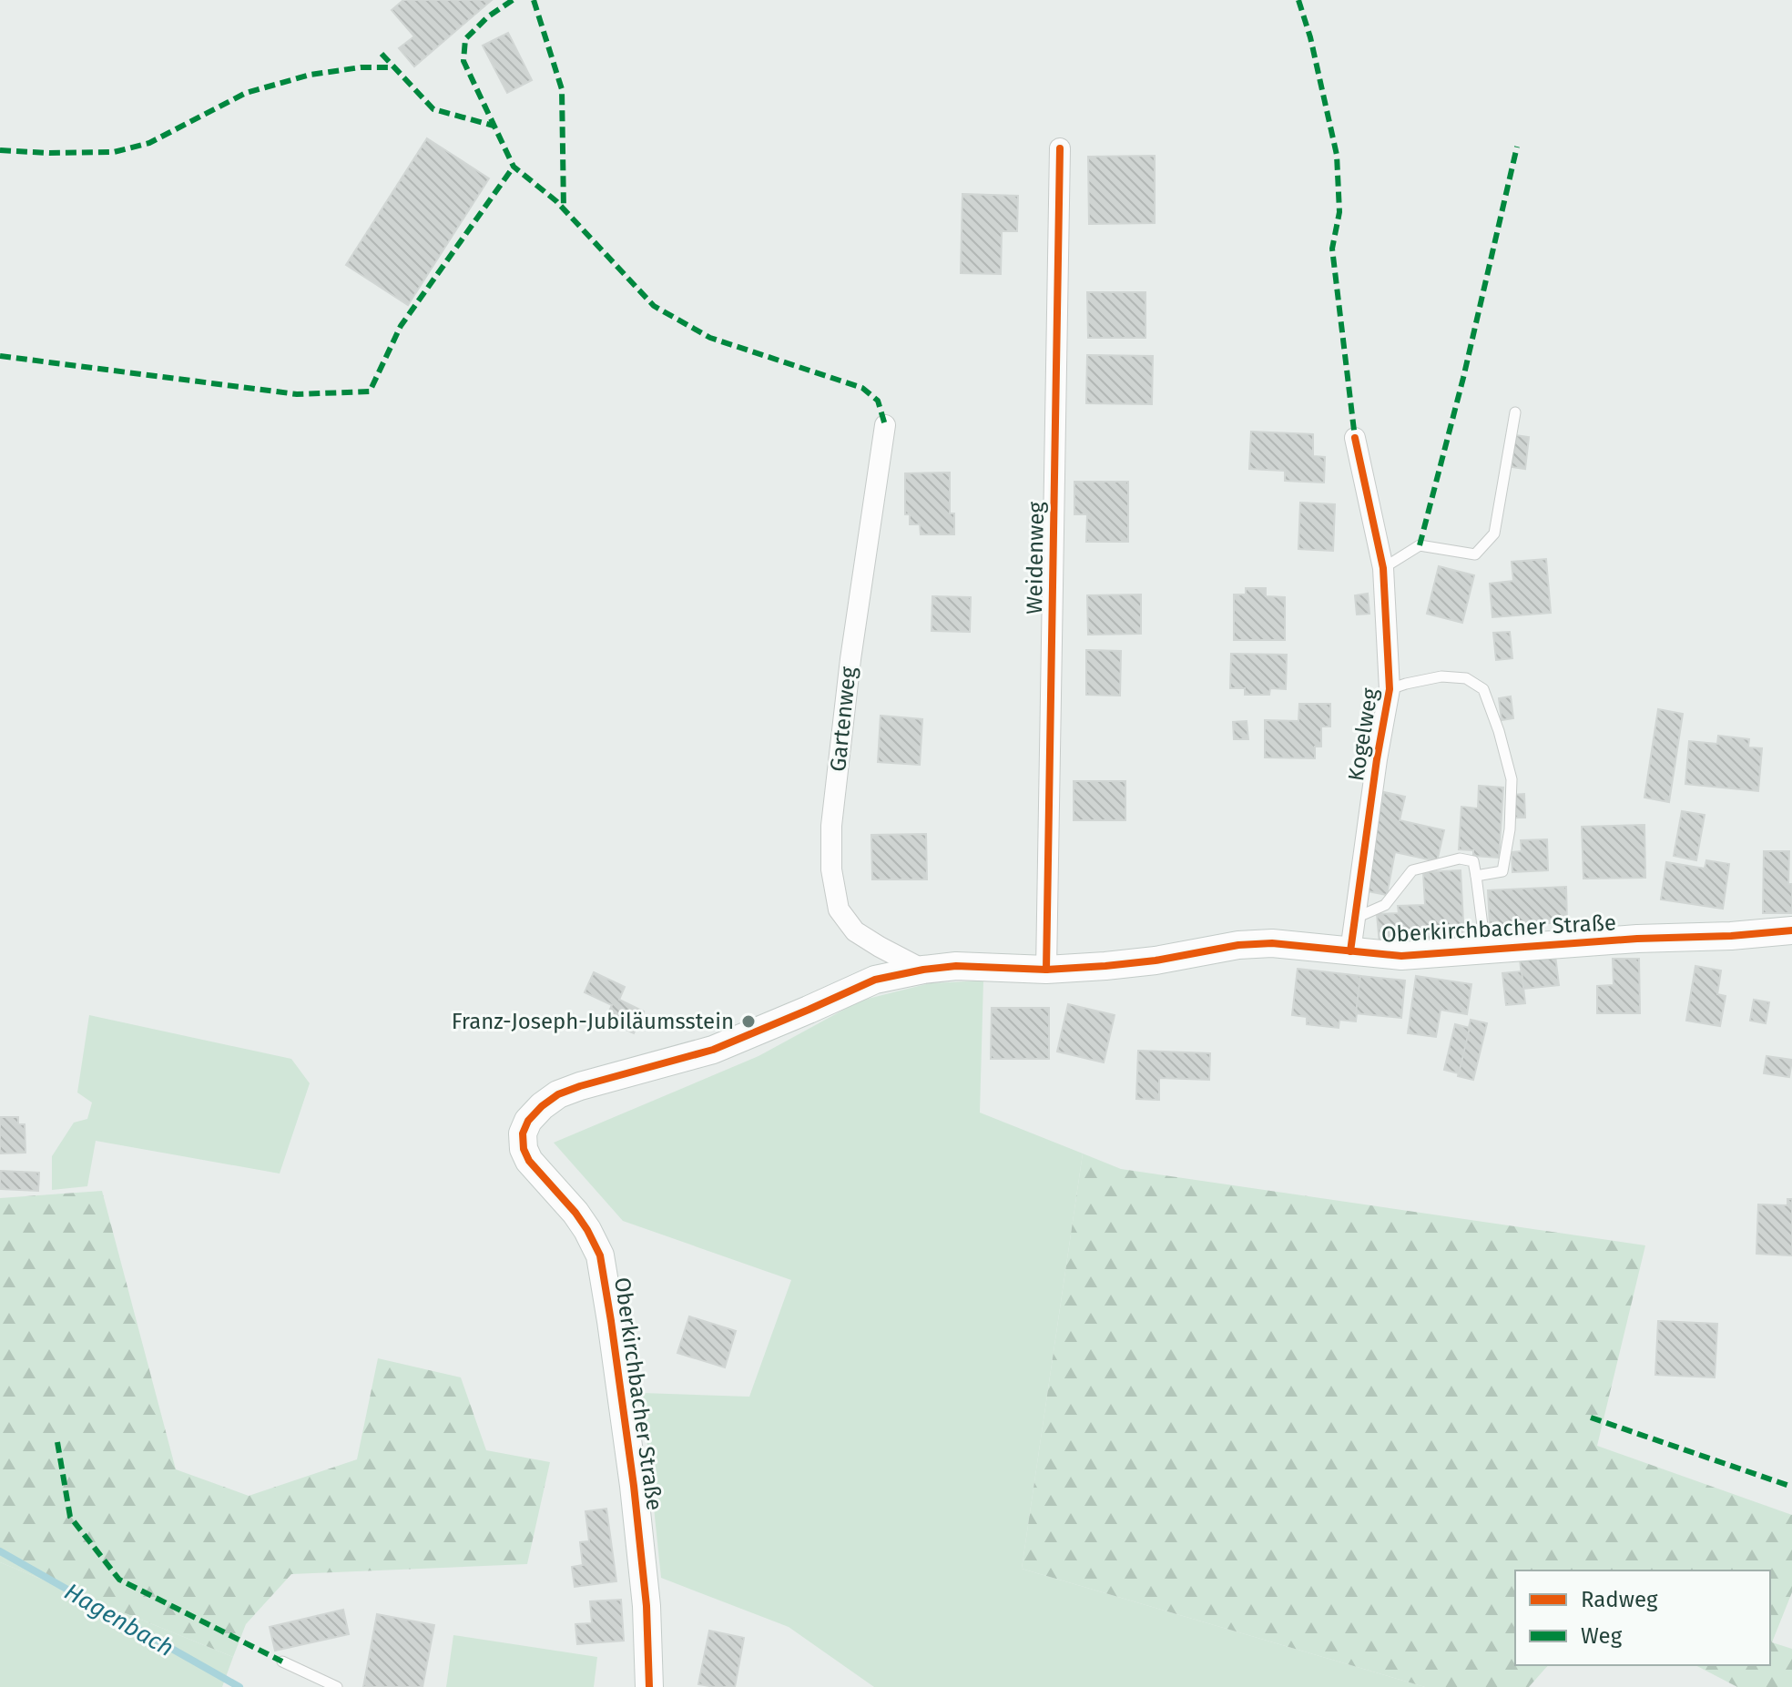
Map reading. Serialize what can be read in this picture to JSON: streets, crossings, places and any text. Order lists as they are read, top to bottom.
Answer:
{
  "streets": {
    "street": [
      "Weidenweg",
      "Gartenweg",
      "Kogelweg",
      "Oberkirchbacher Straße"
    ]
  },
  "crossings": [
    ["Weidenweg", "Oberkirchbacher Straße"],
    ["Gartenweg", "Oberkirchbacher Straße"],
    ["Kogelweg", "Oberkirchbacher Straße"]
  ],
  "water": ["Hagenbach"],
  "places": ["Franz-Joseph-Jubiläumsstein"],
  "legend": ["Radweg", "Weg"]
}
